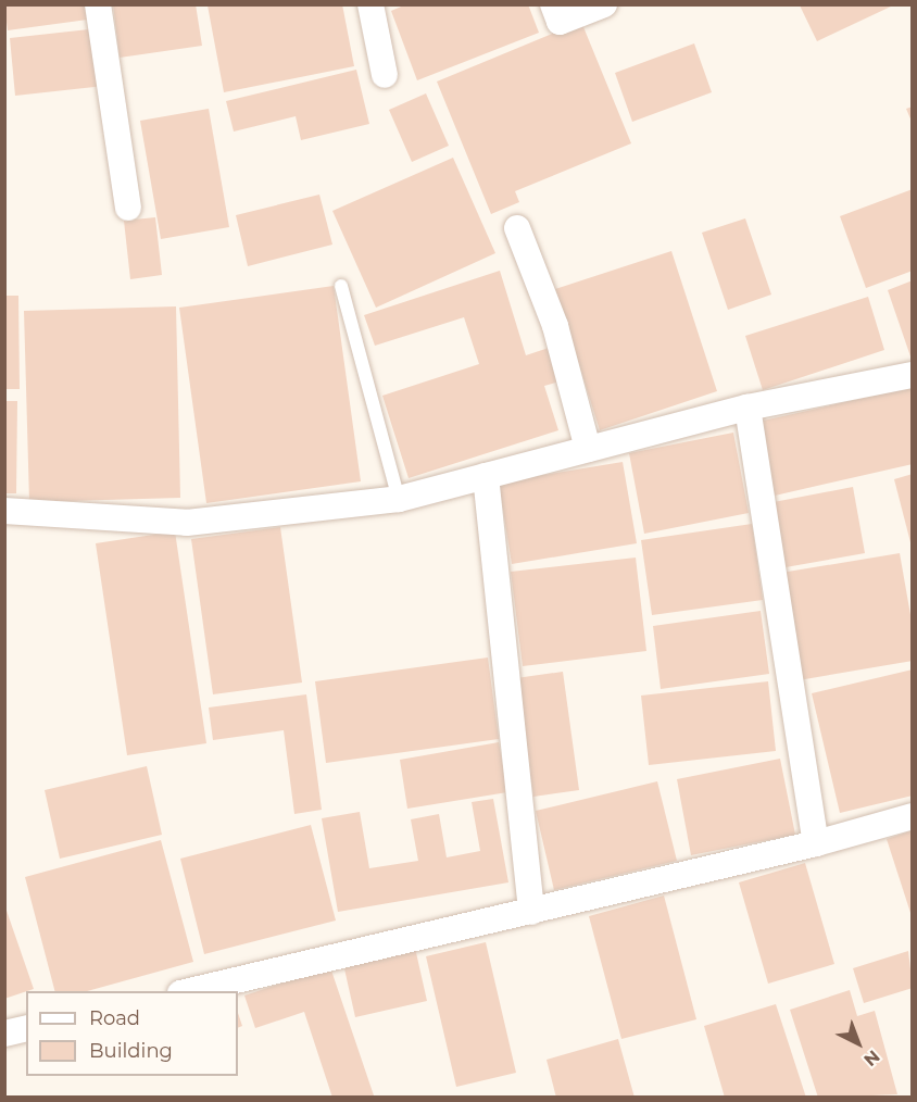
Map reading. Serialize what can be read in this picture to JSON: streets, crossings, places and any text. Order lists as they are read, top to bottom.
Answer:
{
  "legend": ["Road", "Building"],
  "north": "bottom right"
}
